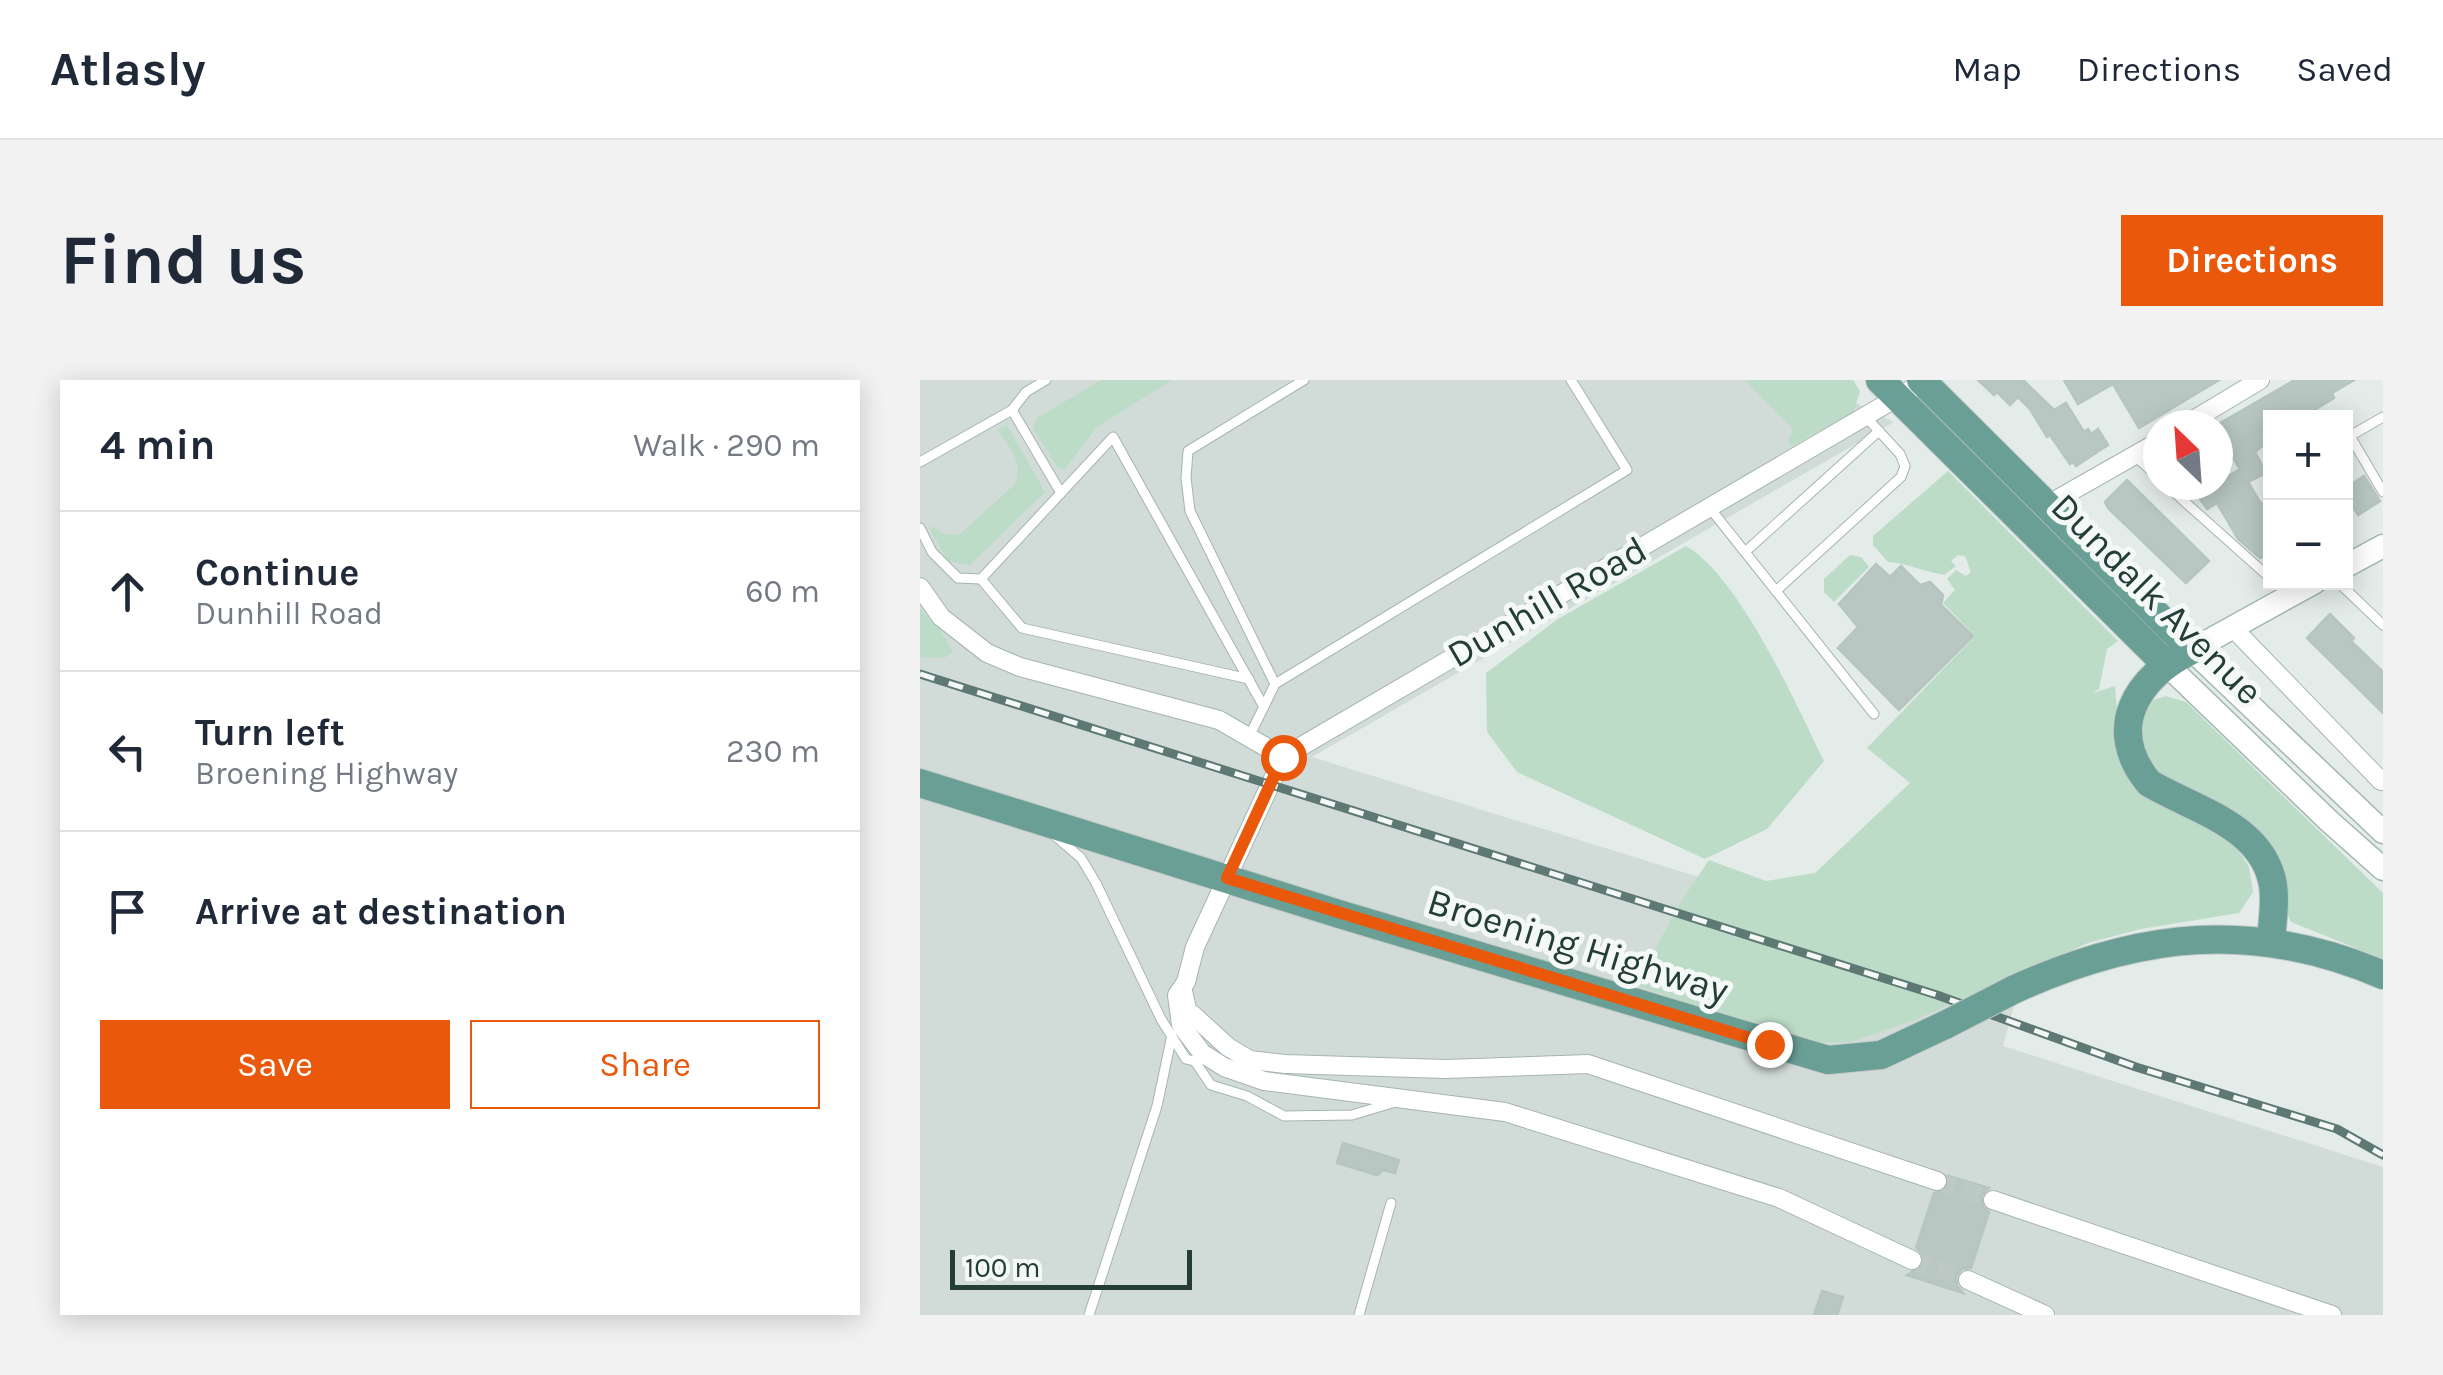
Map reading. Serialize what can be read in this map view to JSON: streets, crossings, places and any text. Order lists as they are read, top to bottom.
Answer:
{
  "streets": {
    "main road": ["Dundalk Avenue", "Broening Highway"],
    "street": ["Dunhill Road"]
  },
  "crossings": [
    ["Dundalk Avenue", "Dunhill Road"]
  ],
  "scale_bar": "100 m",
  "north": "top left",
  "page": {
    "header": "Atlasly",
    "nav": ["Map", "Directions", "Saved"],
    "buttons": [
      "Directions",
      ["Save", "Share"]
    ],
    "title": "Find us",
    "heading": ["4 min", "Walk · 290 m"],
    "map_buttons": ["+", "−"],
    "list": [
      ["Continue", "Dunhill Road", "60 m"],
      ["Turn left", "Broening Highway", "230 m"],
      "Arrive at destination"
    ],
    "scale": "100 m"
  }
}
